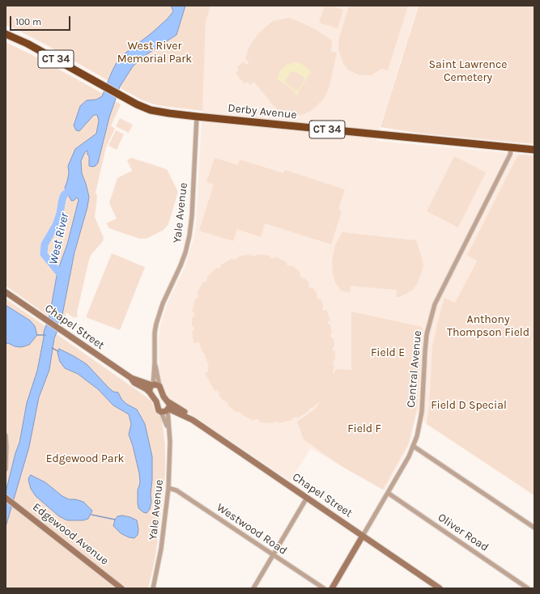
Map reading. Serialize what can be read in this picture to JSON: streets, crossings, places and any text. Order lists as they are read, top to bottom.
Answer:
{
  "streets": {
    "highway": ["CT 34", "Derby Avenue"],
    "street": [
      "Yale Avenue",
      "Chapel Street",
      "Central Avenue",
      "Westwood Road",
      "Oliver Road",
      "Edgewood Avenue"
    ]
  },
  "crossings": [
    ["Derby Avenue", "Yale Avenue"],
    ["Derby Avenue", "Central Avenue"],
    ["Yale Avenue", "Chapel Street"],
    ["Yale Avenue", "Westwood Road"],
    ["Chapel Street", "Central Avenue"],
    ["Central Avenue", "Oliver Road"]
  ],
  "water": ["West River"],
  "parks": [
    "West River Memorial Park",
    "Saint Lawrence Cemetery",
    "Anthony Thompson Field",
    "Field E",
    "Field D Special",
    "Field F",
    "Edgewood Park"
  ],
  "scale_bar": "100 m"
}
